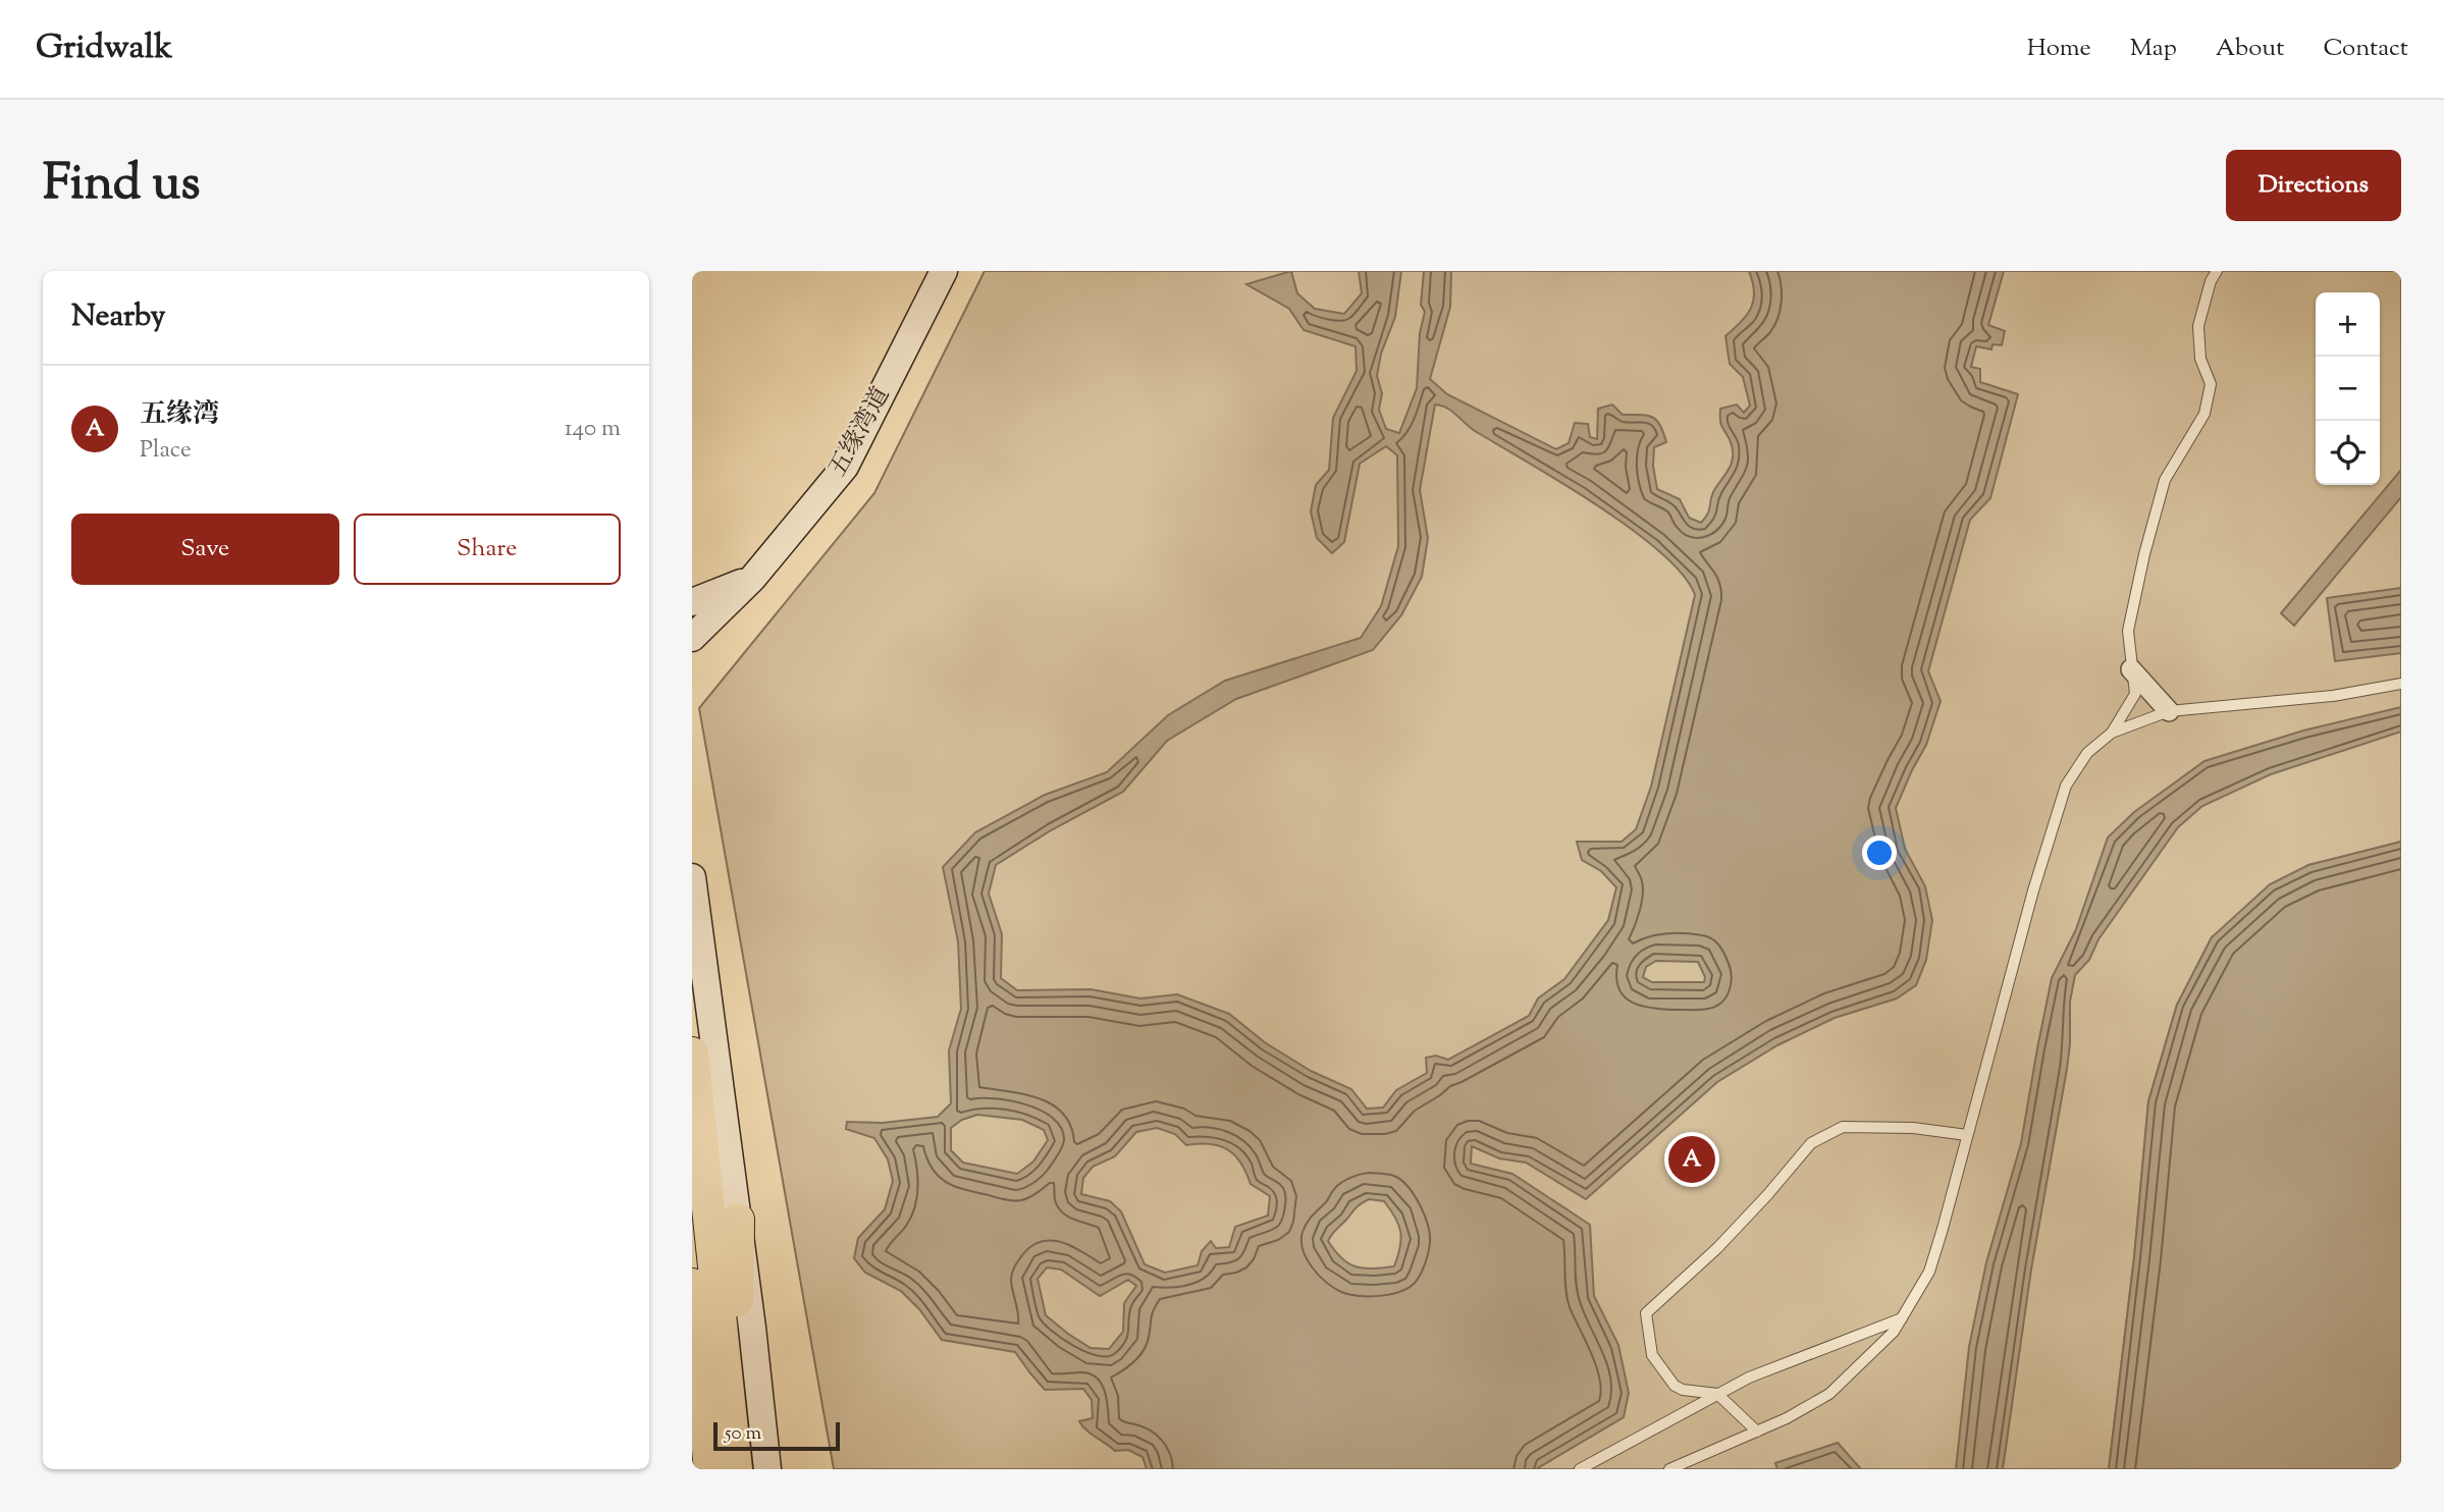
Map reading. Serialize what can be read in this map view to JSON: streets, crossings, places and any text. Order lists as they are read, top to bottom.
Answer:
{
  "streets": {
    "main road": ["五缘湾道"]
  },
  "scale_bar": "50 m",
  "page": {
    "header": "Gridwalk",
    "nav": [
      "Home",
      "Map",
      "About",
      "Contact"
    ],
    "title": "Find us",
    "buttons": [
      "Directions",
      ["Save", "Share"]
    ],
    "heading": "Nearby",
    "map_buttons": ["+", "−"],
    "list": [
      {
        "mark": "A",
        "name": "五缘湾",
        "note": "Place",
        "value": "140 m"
      }
    ],
    "pins": "A",
    "scale": "50 m"
  }
}
